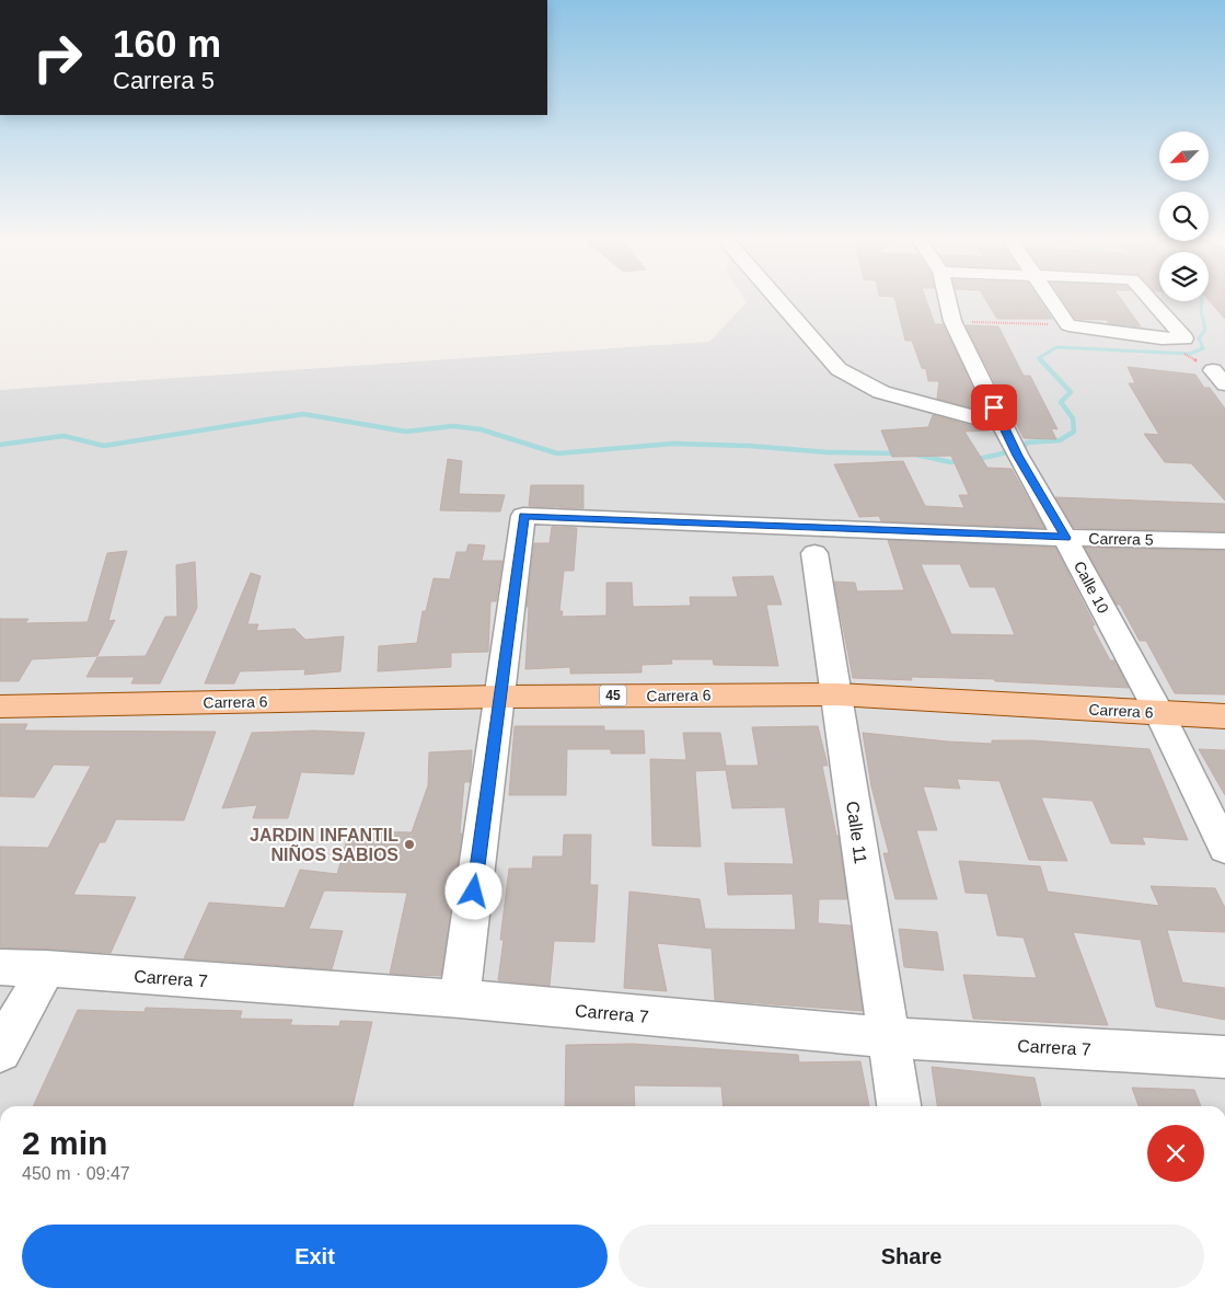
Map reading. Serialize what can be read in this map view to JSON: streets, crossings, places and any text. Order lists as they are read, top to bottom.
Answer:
{
  "streets": {
    "main road": ["45", "Carrera 6"],
    "street": [
      "Carrera 5",
      "Calle 10",
      "Calle 11",
      "Carrera 7"
    ]
  },
  "crossings": [
    ["Carrera 5", "Calle 10"],
    ["Carrera 5", "Carrera 6"],
    ["Calle 10", "Carrera 6"],
    ["Carrera 6", "Calle 11"],
    ["Calle 11", "Carrera 7"]
  ],
  "places": ["JARDIN INFANTIL NIÑOS SABIOS"],
  "north": "bottom left",
  "page": {
    "turn": ["160 m", "Carrera 5"],
    "heading": ["2 min", "450 m · 09:47"],
    "buttons": ["Exit", "Share"]
  }
}
